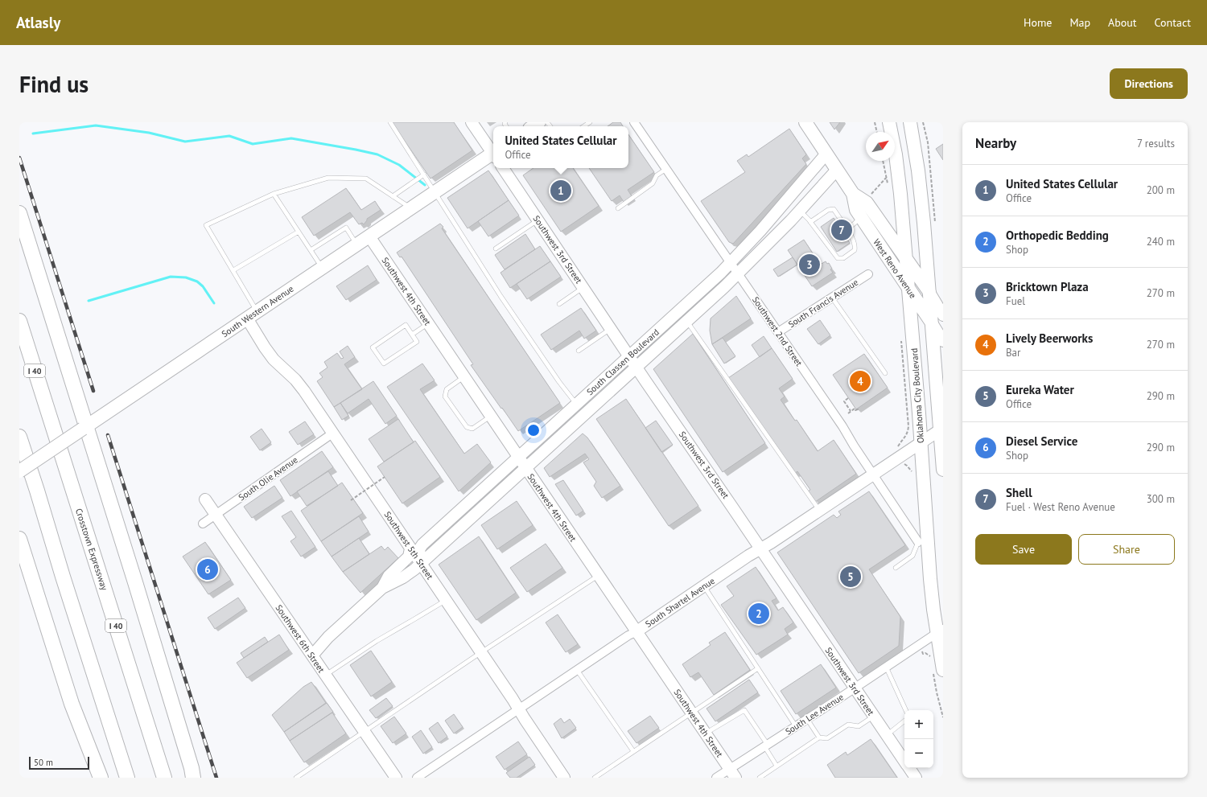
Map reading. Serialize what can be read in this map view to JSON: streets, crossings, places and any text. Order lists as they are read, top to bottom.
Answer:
{
  "streets": {
    "highway": ["I 40", "Crosstown Expressway"],
    "main road": ["West Reno Avenue", "South Western Avenue", "Oklahoma City Boulevard"],
    "street": [
      "Southwest 3rd Street",
      "Southwest 4th Street",
      "South Francis Avenue",
      "Southwest 2nd Street",
      "South Classen Boulevard",
      "South Olie Avenue",
      "Southwest 5th Street",
      "South Shartel Avenue",
      "Southwest 6th Street",
      "South Lee Avenue"
    ]
  },
  "crossings": [
    ["Southwest 3rd Street", "South Classen Boulevard"],
    ["Southwest 3rd Street", "South Shartel Avenue"],
    ["Southwest 3rd Street", "South Lee Avenue"],
    ["West Reno Avenue", "South Classen Boulevard"],
    ["West Reno Avenue", "Oklahoma City Boulevard"],
    ["Southwest 4th Street", "South Western Avenue"],
    ["Southwest 4th Street", "South Classen Boulevard"],
    ["Southwest 4th Street", "South Shartel Avenue"],
    ["Southwest 4th Street", "South Lee Avenue"],
    ["South Francis Avenue", "Southwest 2nd Street"],
    ["South Western Avenue", "Southwest 5th Street"],
    ["Southwest 2nd Street", "South Classen Boulevard"],
    ["Southwest 2nd Street", "South Shartel Avenue"],
    ["South Classen Boulevard", "Southwest 5th Street"],
    ["South Classen Boulevard", "Southwest 6th Street"],
    ["Oklahoma City Boulevard", "South Shartel Avenue"],
    ["Oklahoma City Boulevard", "South Lee Avenue"],
    ["South Olie Avenue", "Southwest 5th Street"],
    ["South Olie Avenue", "Southwest 6th Street"],
    ["Southwest 5th Street", "South Shartel Avenue"]
  ],
  "scale_bar": "50 m",
  "north": "top right",
  "page": {
    "header": "Atlasly",
    "nav": [
      "Home",
      "Map",
      "About",
      "Contact"
    ],
    "buttons": [
      "Directions",
      ["Save", "Share"]
    ],
    "title": "Find us",
    "heading": ["Nearby", "7 results"],
    "popup": ["United States Cellular", "Office"],
    "list": [
      {
        "mark": "1",
        "name": "United States Cellular",
        "note": "Office",
        "value": "200 m"
      },
      {
        "mark": "2",
        "name": "Orthopedic Bedding",
        "note": "Shop",
        "value": "240 m"
      },
      {
        "mark": "3",
        "name": "Bricktown Plaza",
        "note": "Fuel",
        "value": "270 m"
      },
      {
        "mark": "4",
        "name": "Lively Beerworks",
        "note": "Bar",
        "value": "270 m"
      },
      {
        "mark": "5",
        "name": "Eureka Water",
        "note": "Office",
        "value": "290 m"
      },
      {
        "mark": "6",
        "name": "Diesel Service",
        "note": "Shop",
        "value": "290 m"
      },
      {
        "mark": "7",
        "name": "Shell",
        "note": "Fuel · West Reno Avenue",
        "value": "300 m"
      }
    ],
    "pins": [
      "1",
      "7",
      "3",
      "4",
      "6",
      "5",
      "2"
    ],
    "map_buttons": ["+", "−"],
    "scale": "50 m"
  }
}
